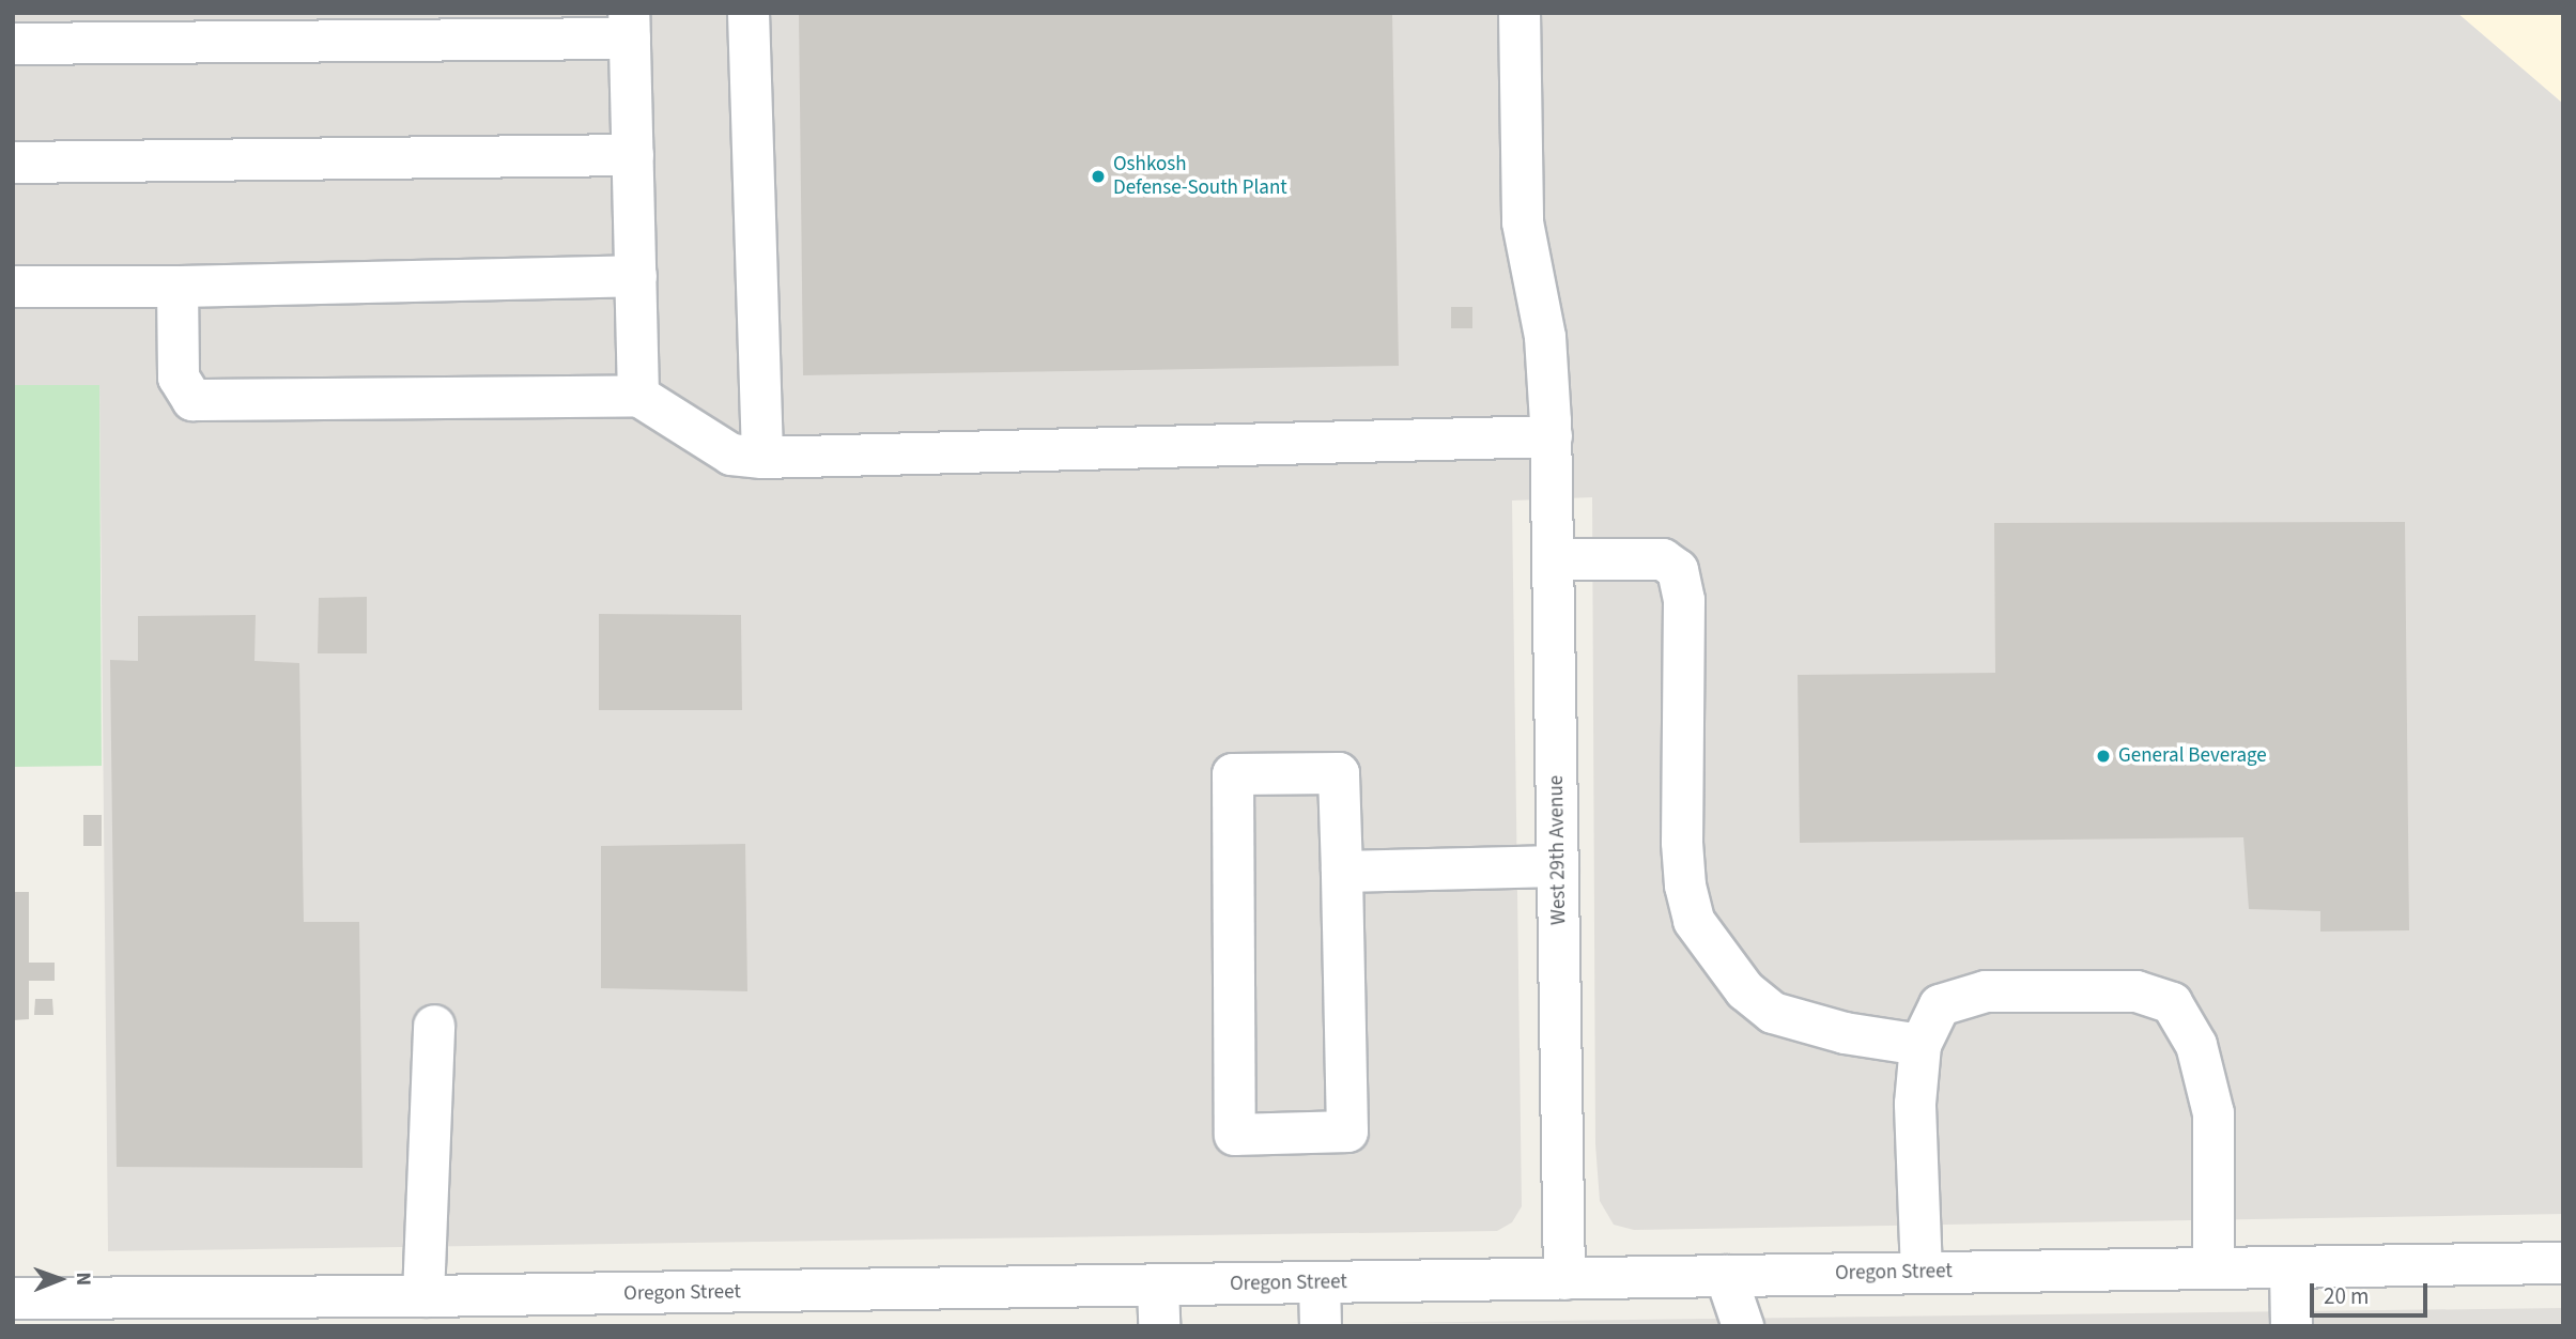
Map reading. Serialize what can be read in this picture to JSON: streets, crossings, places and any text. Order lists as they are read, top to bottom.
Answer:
{
  "streets": {
    "street": ["West 29th Avenue", "Oregon Street"]
  },
  "crossings": [
    ["West 29th Avenue", "Oregon Street"]
  ],
  "places": ["Oshkosh Defense-South Plant", "General Beverage"],
  "scale_bar": "20 m",
  "north": "right"
}
